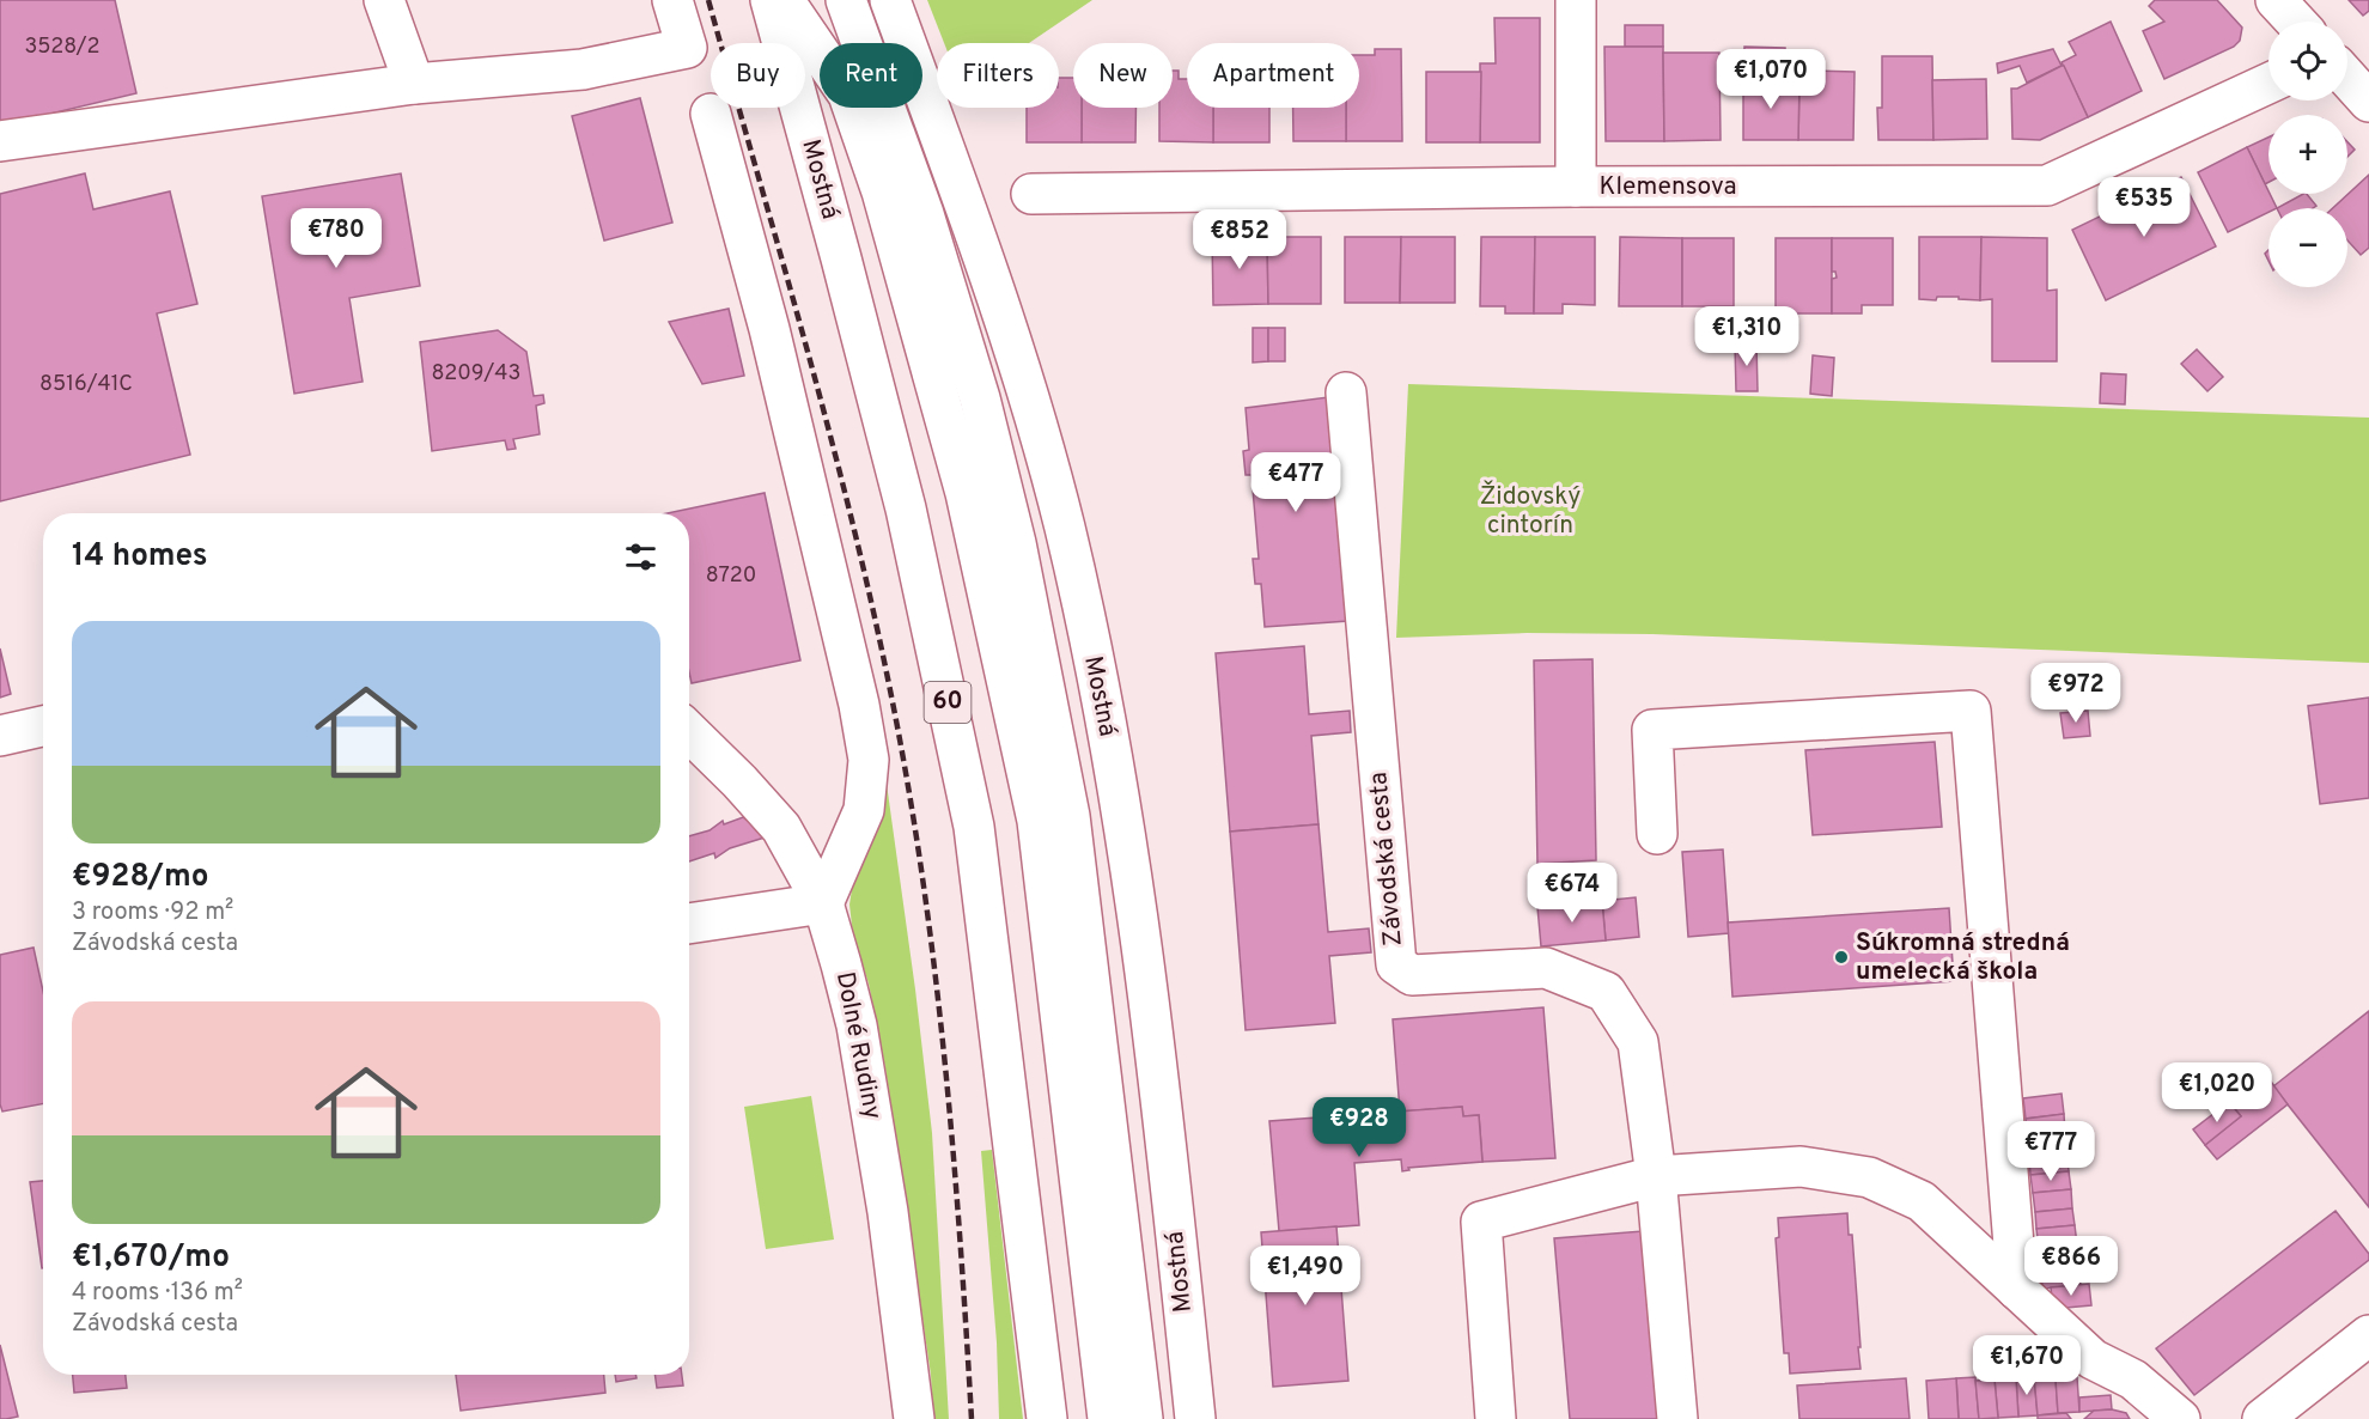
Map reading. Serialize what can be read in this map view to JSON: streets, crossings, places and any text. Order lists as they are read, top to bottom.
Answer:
{
  "streets": {
    "main road": [
      "Mostná",
      "Klemensova",
      "60",
      "Závodská cesta",
      "Dolné Rudiny"
    ]
  },
  "parks": ["Židovský cintorín"],
  "places": ["Súkromná stredná umelecká škola"],
  "house_numbers": [
    "3528/2",
    "8209/43",
    "8516/41C",
    "8720"
  ],
  "page": {
    "map_buttons": ["+", "−"],
    "chip": [
      "Buy",
      "Rent",
      "Filters",
      "New",
      "Apartment"
    ],
    "price": [
      "€1,070",
      "€535",
      "€780",
      "€852",
      "€1,310",
      "€477",
      "€972",
      "€674",
      "€1,020",
      "€928",
      "€777",
      "€866",
      "€1,490",
      "€1,670"
    ],
    "heading": "14 homes",
    "list": [
      {
        "name": "€928/mo",
        "note": "3 rooms · 92 m² · Závodská cesta"
      },
      {
        "name": "€1,670/mo",
        "note": "4 rooms · 136 m² · Závodská cesta"
      }
    ]
  }
}
